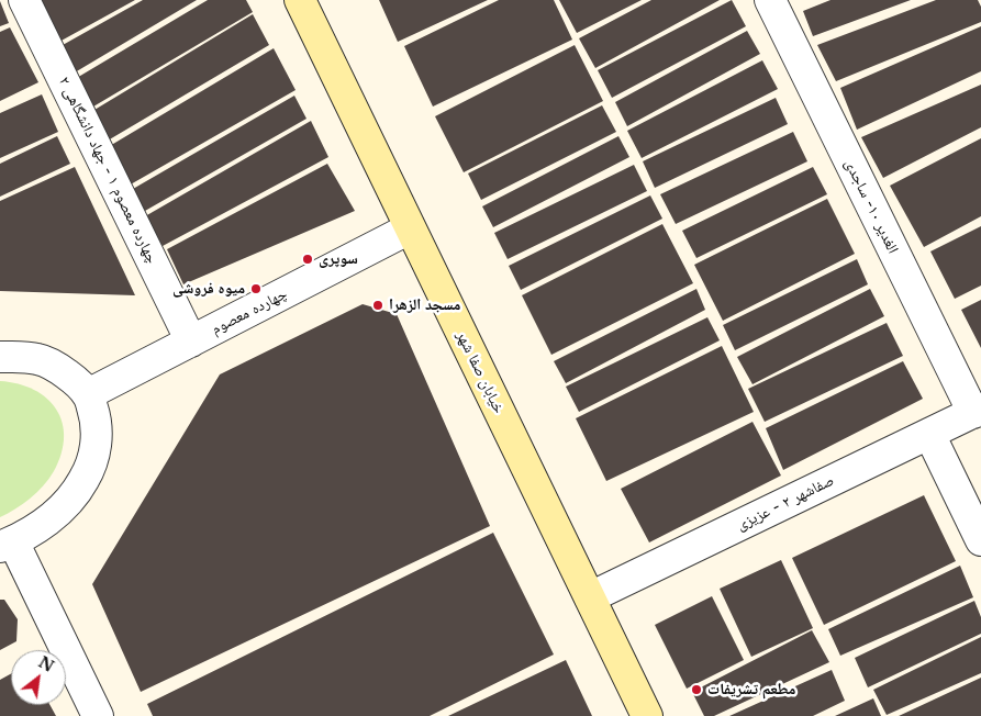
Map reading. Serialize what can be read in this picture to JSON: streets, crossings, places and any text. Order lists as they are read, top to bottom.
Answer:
{
  "streets": {
    "main road": ["خیابان صفا شهر"],
    "street": [
      "چهارده معصوم ۱ - جهاد دانشگاهی ۲",
      "الغدیر ۱۰- ساجدی",
      "چهارده معصوم",
      "صفاشهر ۲ - عزیزی"
    ]
  },
  "crossings": [
    ["چهارده معصوم ۱ - جهاد دانشگاهی ۲", "چهارده معصوم"],
    ["الغدیر ۱۰- ساجدی", "صفاشهر ۲ - عزیزی"],
    ["چهارده معصوم", "خیابان صفا شهر"],
    ["خیابان صفا شهر", "صفاشهر ۲ - عزیزی"]
  ],
  "places": [
    "سوپری",
    "میوه فروشی",
    "مسجد الزهرا",
    "مطعم تشريفات"
  ],
  "north": "top right"
}
